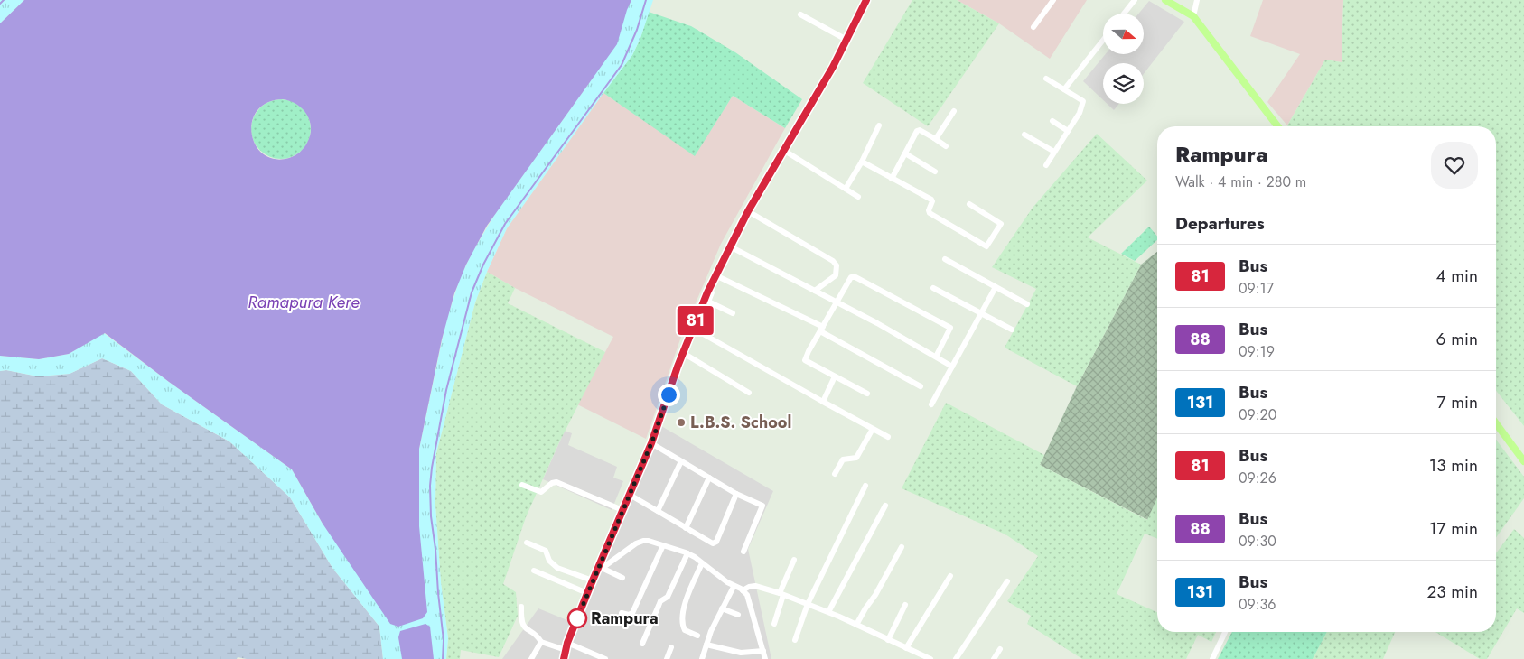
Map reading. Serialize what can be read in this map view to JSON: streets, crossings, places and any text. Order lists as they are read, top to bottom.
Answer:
{
  "water": ["Ramapura Kere"],
  "places": ["L.B.S. School", "Rampura"],
  "lines": ["bus line 81"],
  "north": "right",
  "page": {
    "on_map": "81",
    "heading": [
      ["Rampura", "Walk · 4 min · 280 m"],
      "Departures"
    ],
    "list": [
      {
        "mark": "81",
        "name": "Bus",
        "note": "09:17",
        "value": "4 min"
      },
      {
        "mark": "88",
        "name": "Bus",
        "note": "09:19",
        "value": "6 min"
      },
      {
        "mark": "131",
        "name": "Bus",
        "note": "09:20",
        "value": "7 min"
      },
      {
        "mark": "81",
        "name": "Bus",
        "note": "09:26",
        "value": "13 min"
      },
      {
        "mark": "88",
        "name": "Bus",
        "note": "09:30",
        "value": "17 min"
      },
      {
        "mark": "131",
        "name": "Bus",
        "note": "09:36",
        "value": "23 min"
      }
    ]
  }
}
